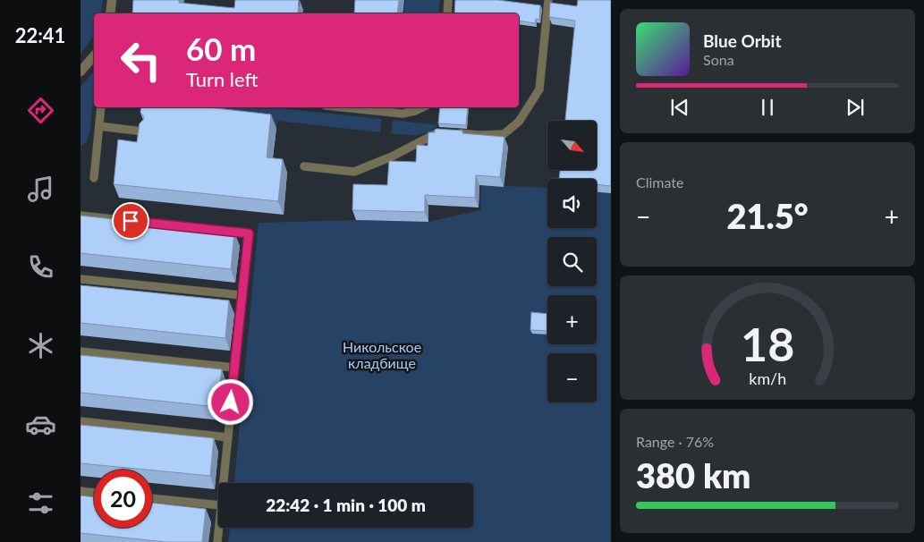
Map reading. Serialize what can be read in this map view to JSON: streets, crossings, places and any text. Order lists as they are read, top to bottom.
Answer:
{
  "parks": ["Никольское кладбище"],
  "north": "bottom right",
  "page": {
    "tabs": "22:41",
    "turn": ["60 m", "Turn left"],
    "song": ["Blue Orbit", "Sona"],
    "map_buttons": ["+", "−"],
    "tile": [
      "Climate",
      ["Range · 76%", "380 km"]
    ],
    "heat": ["−", "21.5°", "+"],
    "limit": "20",
    "trip": "22:42 · 1 min · 100 m",
    "gauge": ["18", "km/h"]
  }
}
